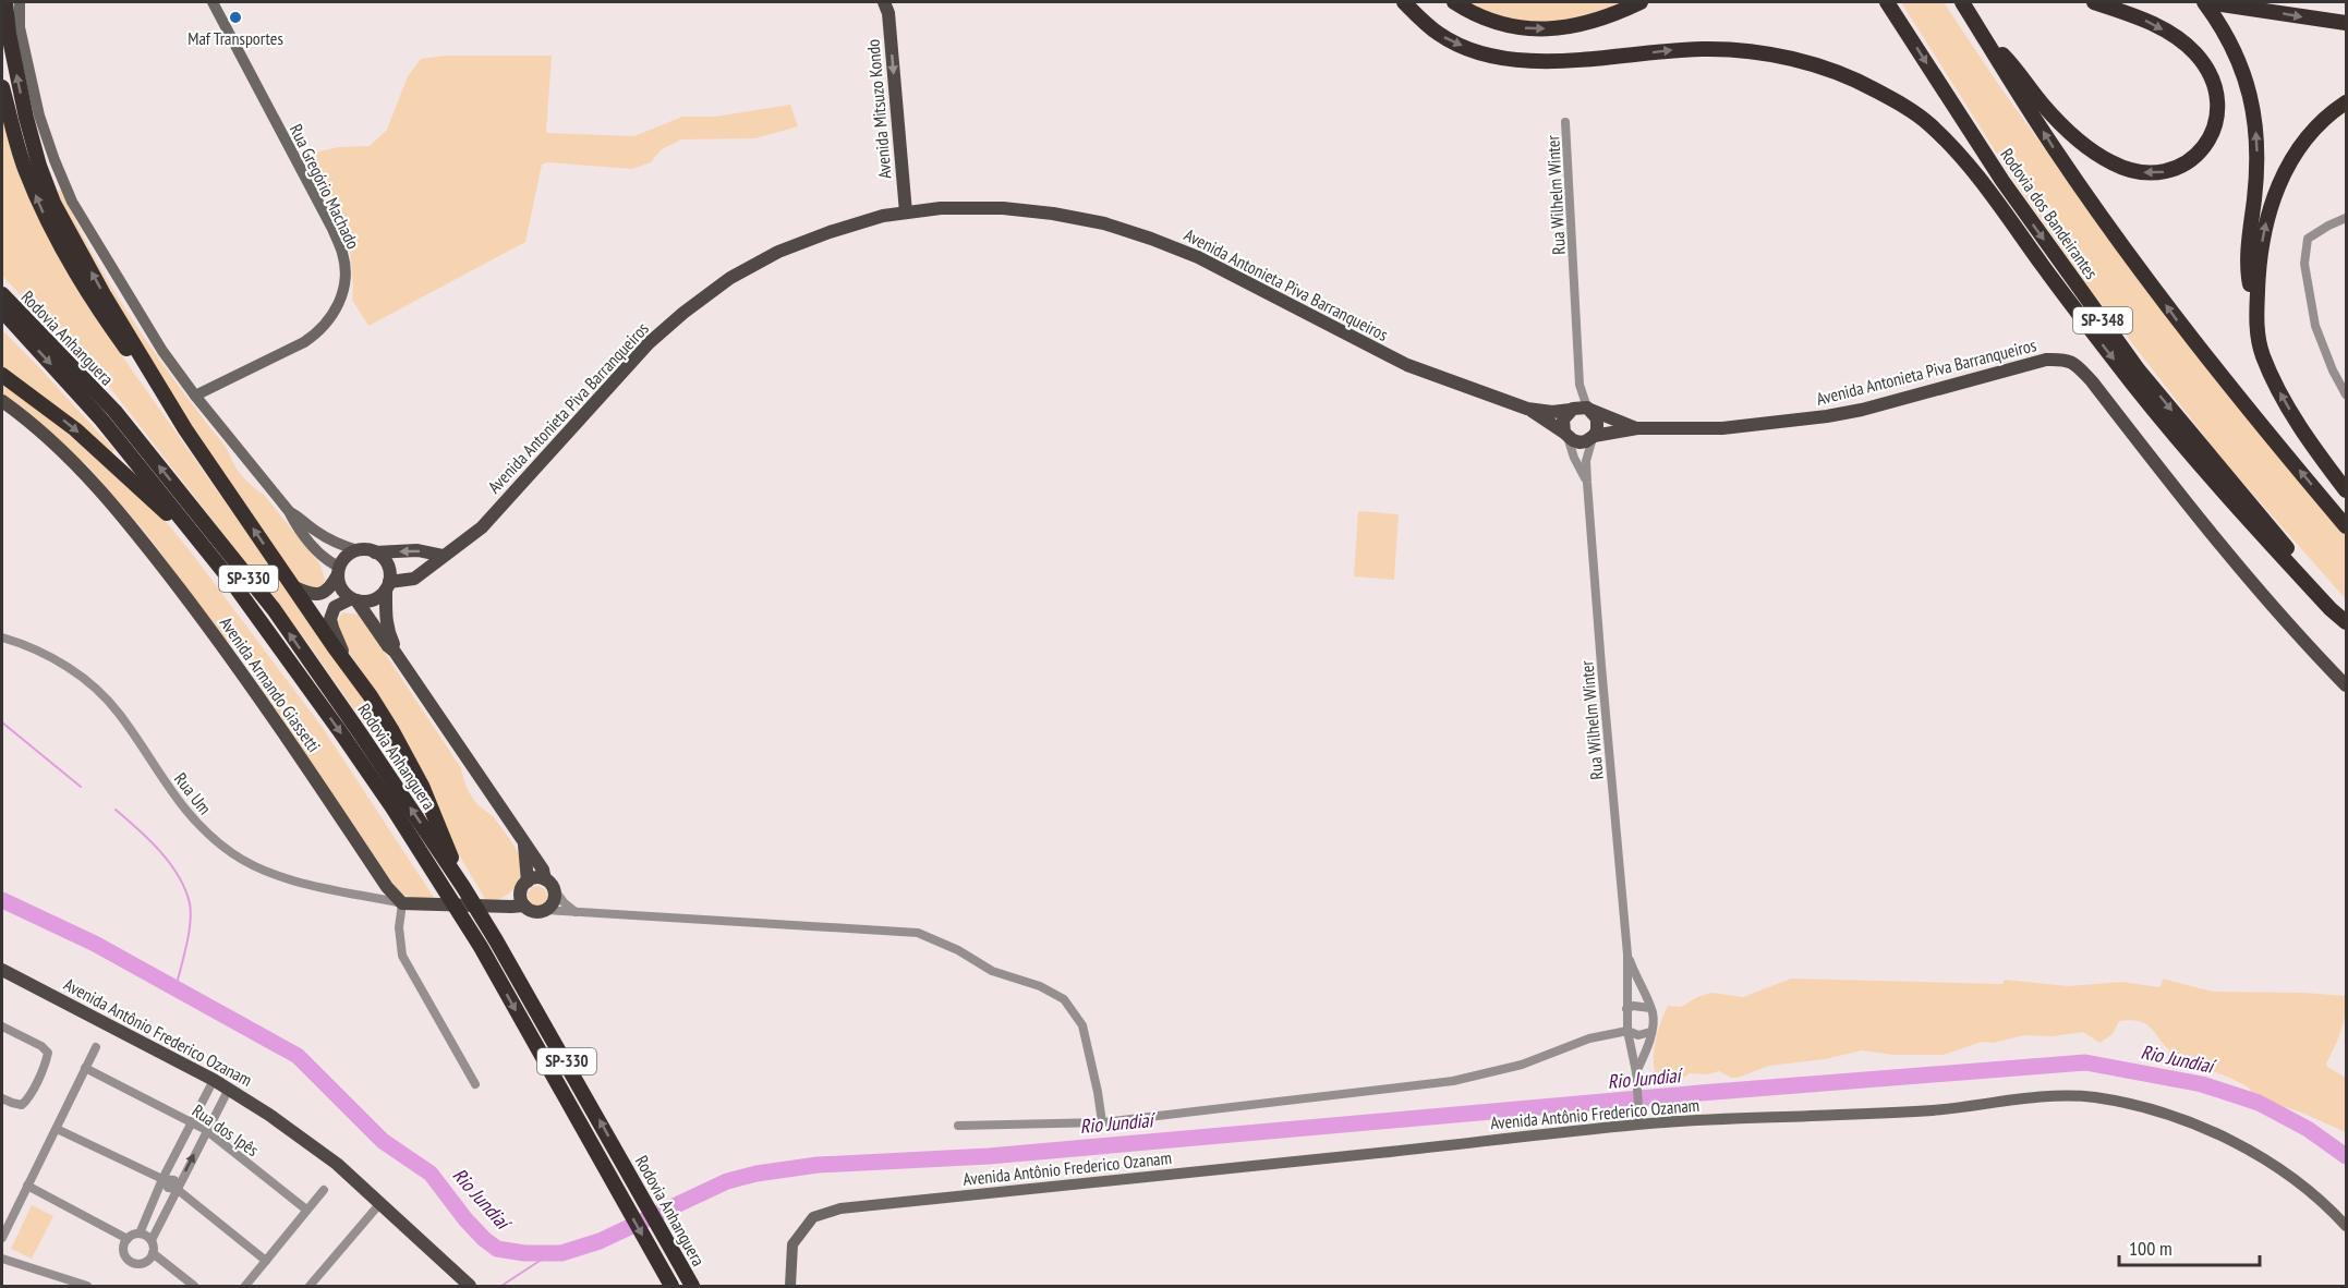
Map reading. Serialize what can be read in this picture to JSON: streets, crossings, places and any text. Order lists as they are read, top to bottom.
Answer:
{
  "streets": {
    "highway": [
      "Rodovia dos Bandeirantes",
      "SP-348",
      "Rodovia Anhanguera",
      "SP-330"
    ],
    "main road": [
      "Avenida Mitsuzo Kondo",
      "Avenida Antonieta Piva Barranqueiros",
      "Avenida Armando Giassetti",
      "Avenida Antônio Frederico Ozanam"
    ],
    "street": [
      "Rua Gregório Machado",
      "Rua Wilhelm Winter",
      "Rua Um",
      "Rua dos Ipês"
    ]
  },
  "crossings": [
    ["Avenida Mitsuzo Kondo", "Avenida Antonieta Piva Barranqueiros"],
    ["Avenida Armando Giassetti", "Rua Um"]
  ],
  "one_way": ["Avenida Mitsuzo Kondo"],
  "water": ["Rio Jundiaí"],
  "places": ["Maf Transportes"],
  "scale_bar": "100 m"
}
